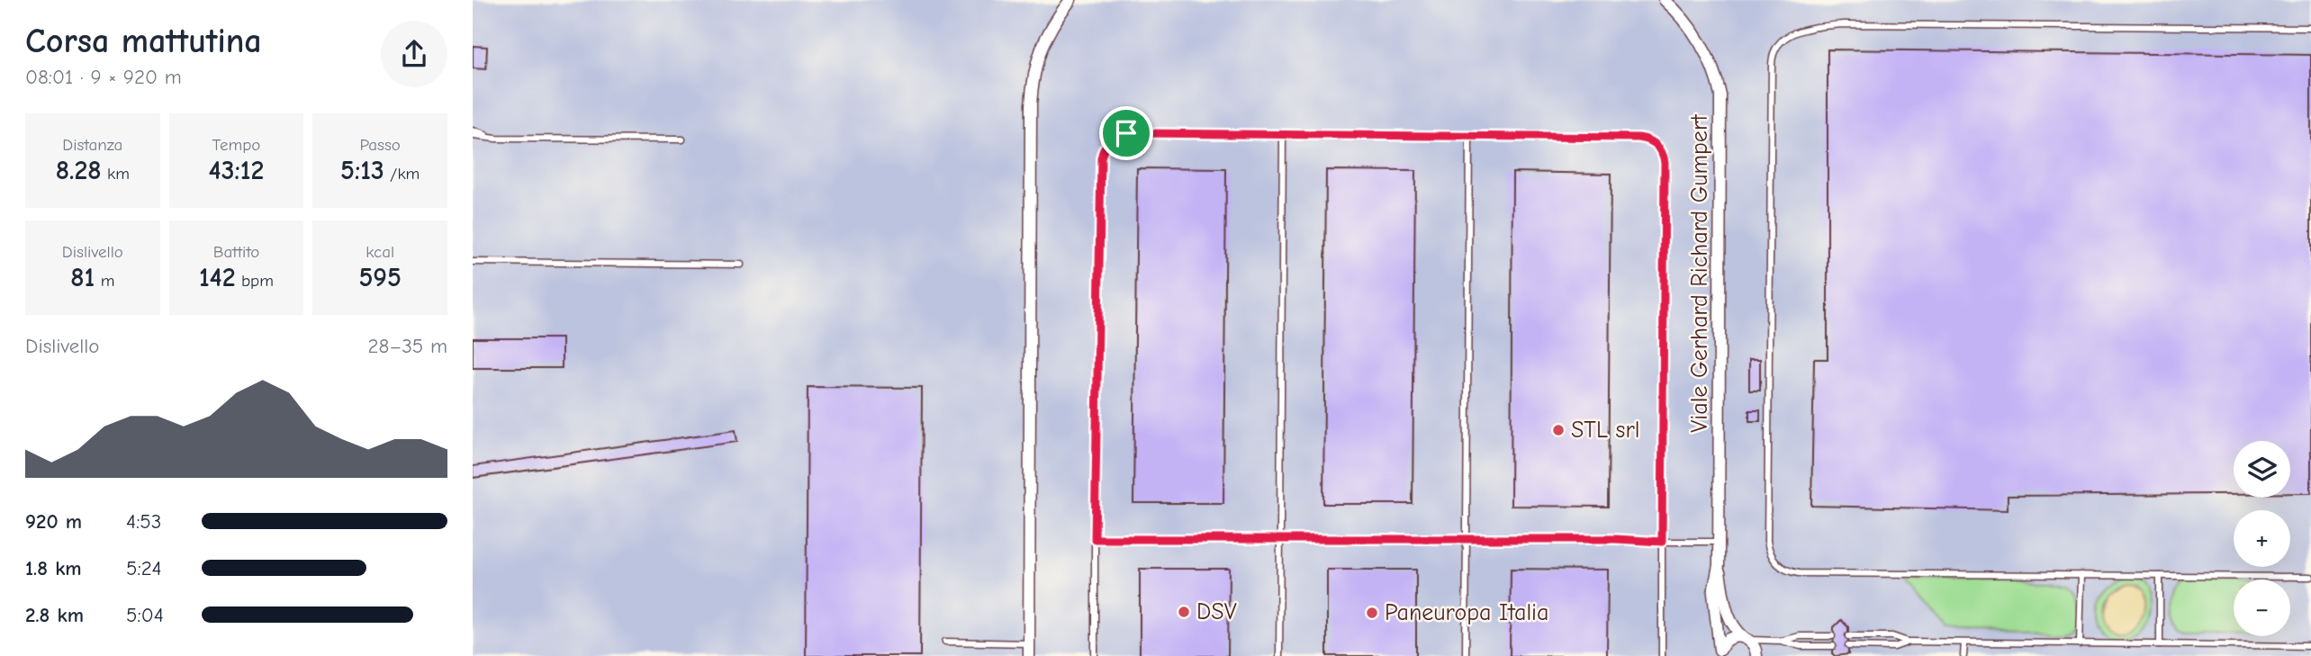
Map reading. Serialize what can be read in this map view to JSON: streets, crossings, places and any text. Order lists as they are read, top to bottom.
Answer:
{
  "streets": {
    "street": ["Viale Gerhard Richard Gumpert"]
  },
  "places": ["STL srl", "DSV", "Paneuropa Italia"],
  "page": {
    "heading": ["Corsa mattutina", "08:01 · 9 × 920 m"],
    "stats": [
      ["Distanza", "8.28 km"],
      ["Tempo", "43:12"],
      ["Passo", "5:13 /km"],
      ["Dislivello", "81 m"],
      ["Battito", "142 bpm"],
      ["kcal", "595"]
    ],
    "chart": ["Dislivello", "28–35 m"],
    "map_buttons": ["+", "−"],
    "list": [
      {
        "name": "920 m",
        "note": "4:53"
      },
      {
        "name": "1.8 km",
        "note": "5:24"
      },
      {
        "name": "2.8 km",
        "note": "5:04"
      }
    ]
  }
}
